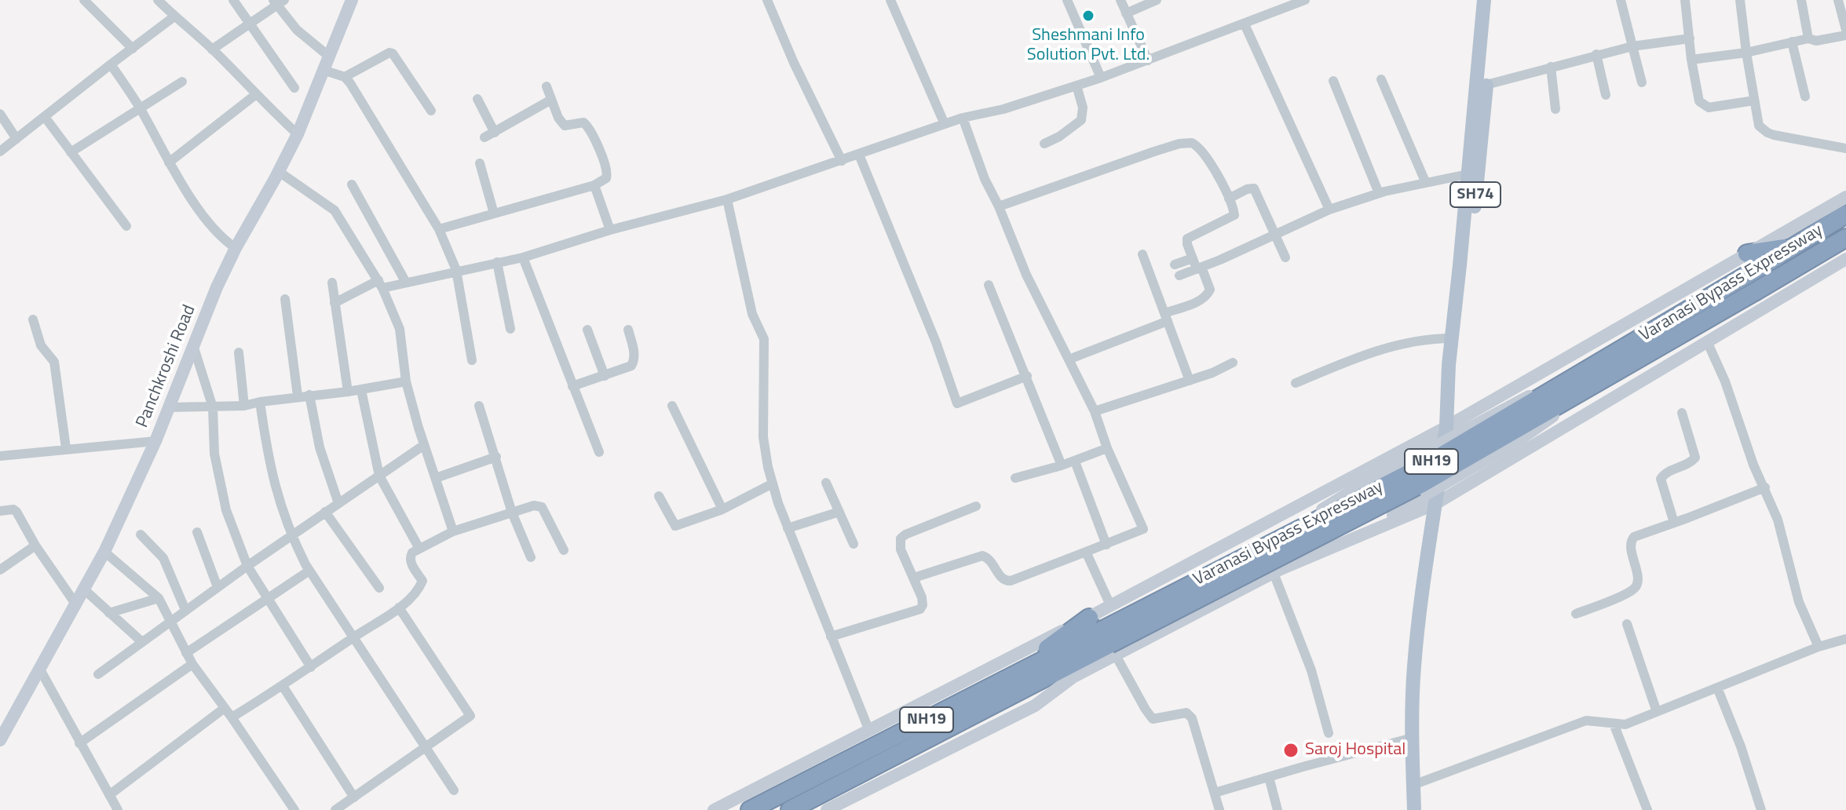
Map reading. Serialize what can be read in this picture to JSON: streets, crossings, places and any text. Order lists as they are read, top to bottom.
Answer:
{
  "streets": {
    "highway": ["Varanasi Bypass Expressway", "NH19"],
    "main road": ["SH74"],
    "street": ["Panchkroshi Road"]
  },
  "places": ["Sheshmani Info Solution Pvt. Ltd.", "Saroj Hospital"]
}
